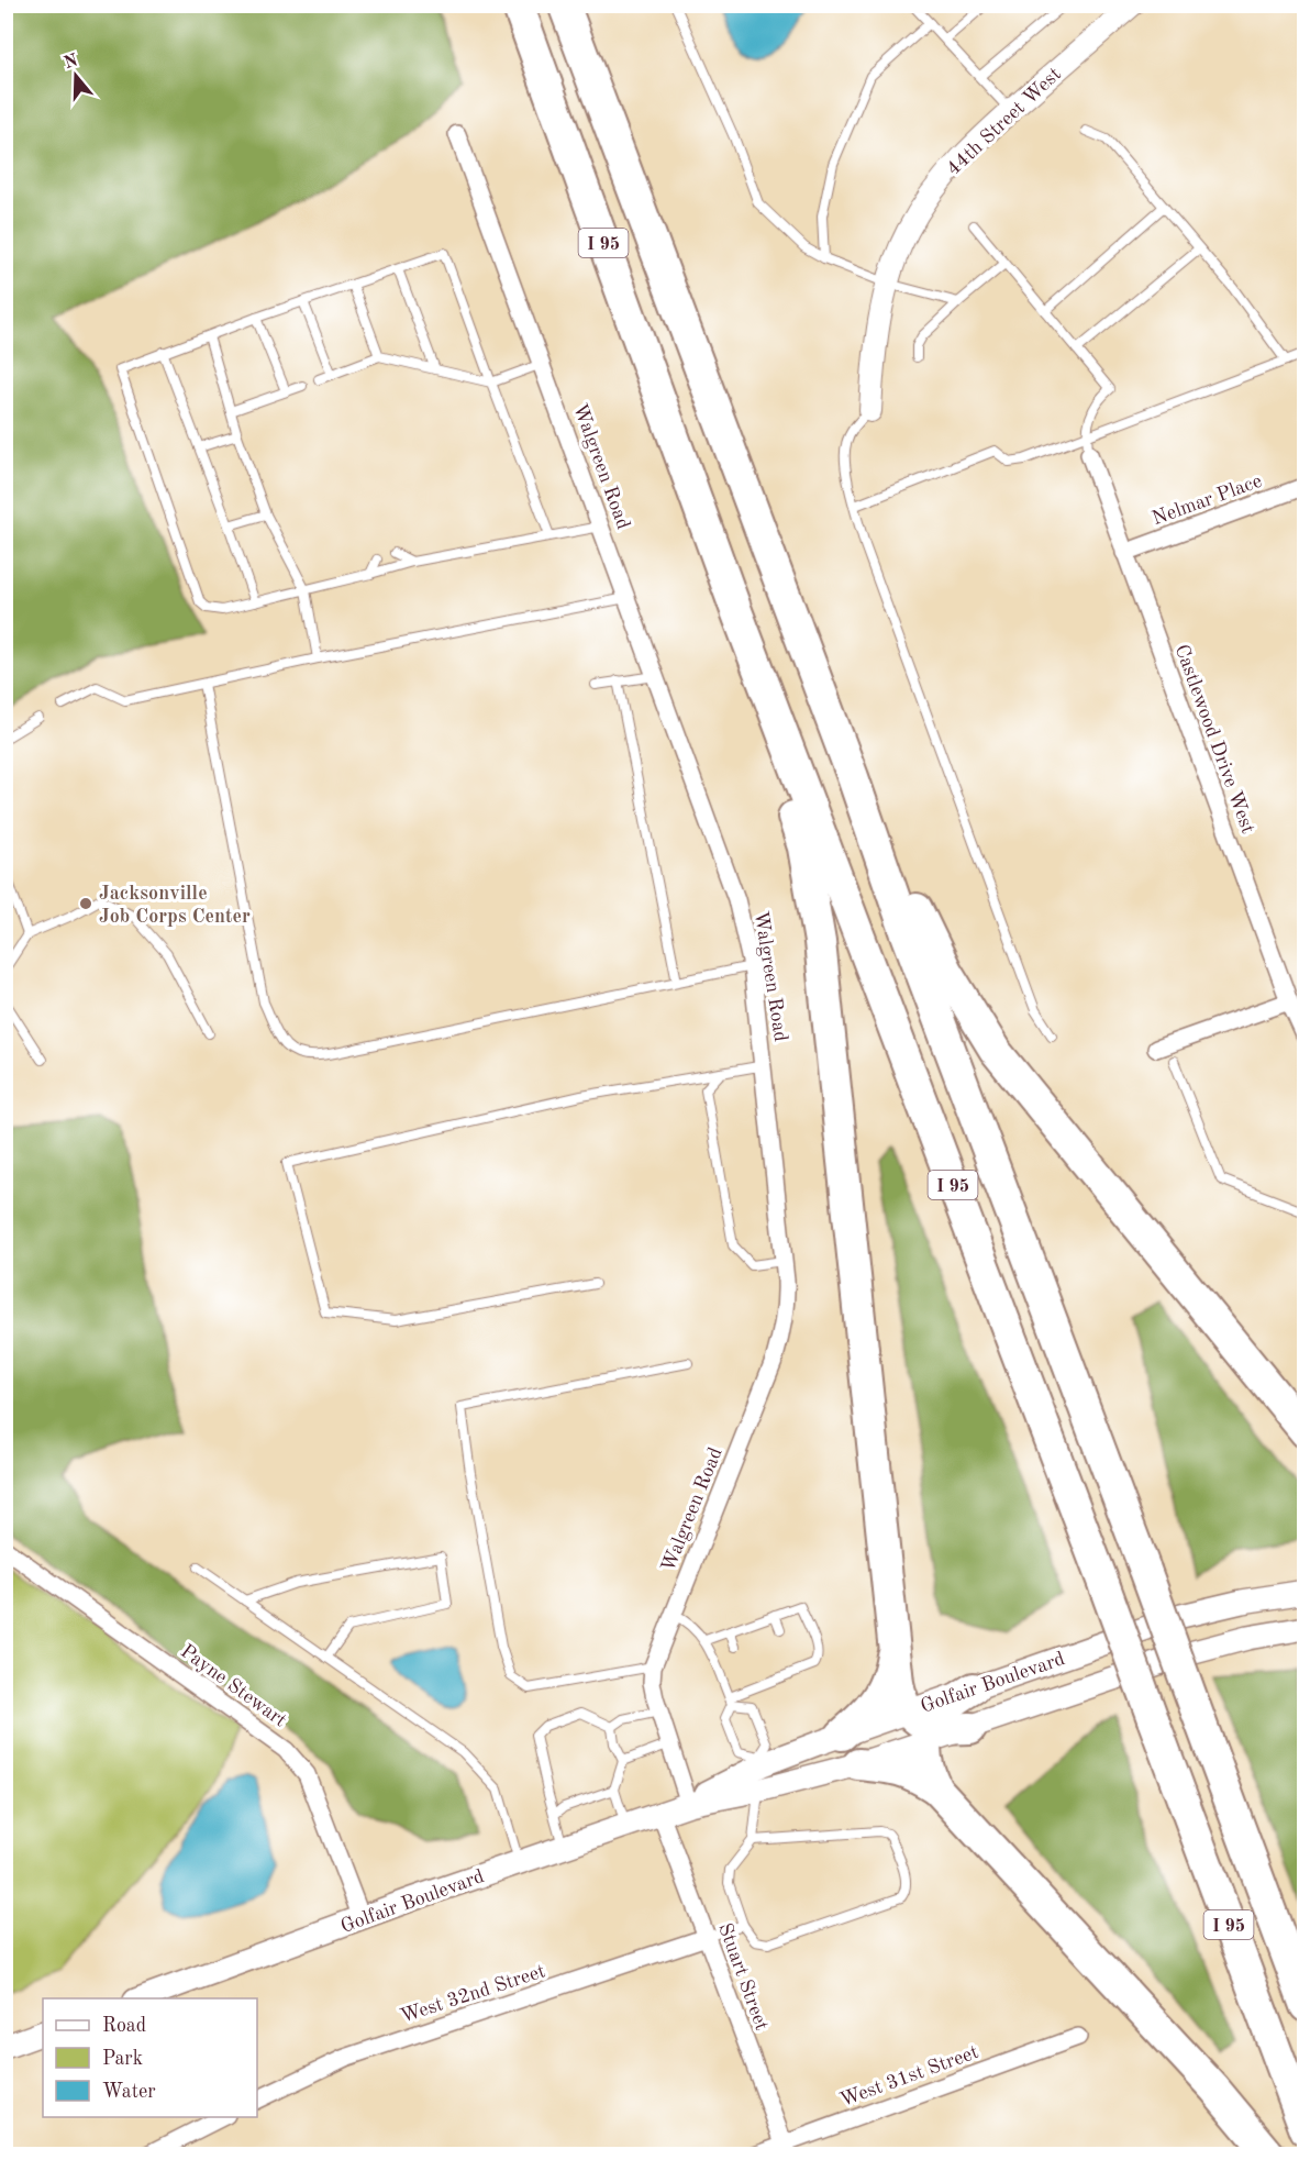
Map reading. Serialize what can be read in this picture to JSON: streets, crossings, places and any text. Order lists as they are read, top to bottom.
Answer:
{
  "streets": {
    "highway": ["I 95"],
    "main road": ["Golfair Boulevard"],
    "street": [
      "44th Street West",
      "Walgreen Road",
      "Nelmar Place",
      "Castlewood Drive West",
      "Payne Stewart",
      "Stuart Street",
      "West 32nd Street",
      "West 31st Street"
    ]
  },
  "crossings": [
    ["Walgreen Road", "Golfair Boulevard"],
    ["Nelmar Place", "Castlewood Drive West"],
    ["Golfair Boulevard", "Payne Stewart"],
    ["Golfair Boulevard", "Stuart Street"],
    ["Stuart Street", "West 32nd Street"],
    ["Stuart Street", "West 31st Street"]
  ],
  "places": ["Jacksonville Job Corps Center"],
  "legend": ["Road", "Park", "Water"],
  "north": "top"
}
